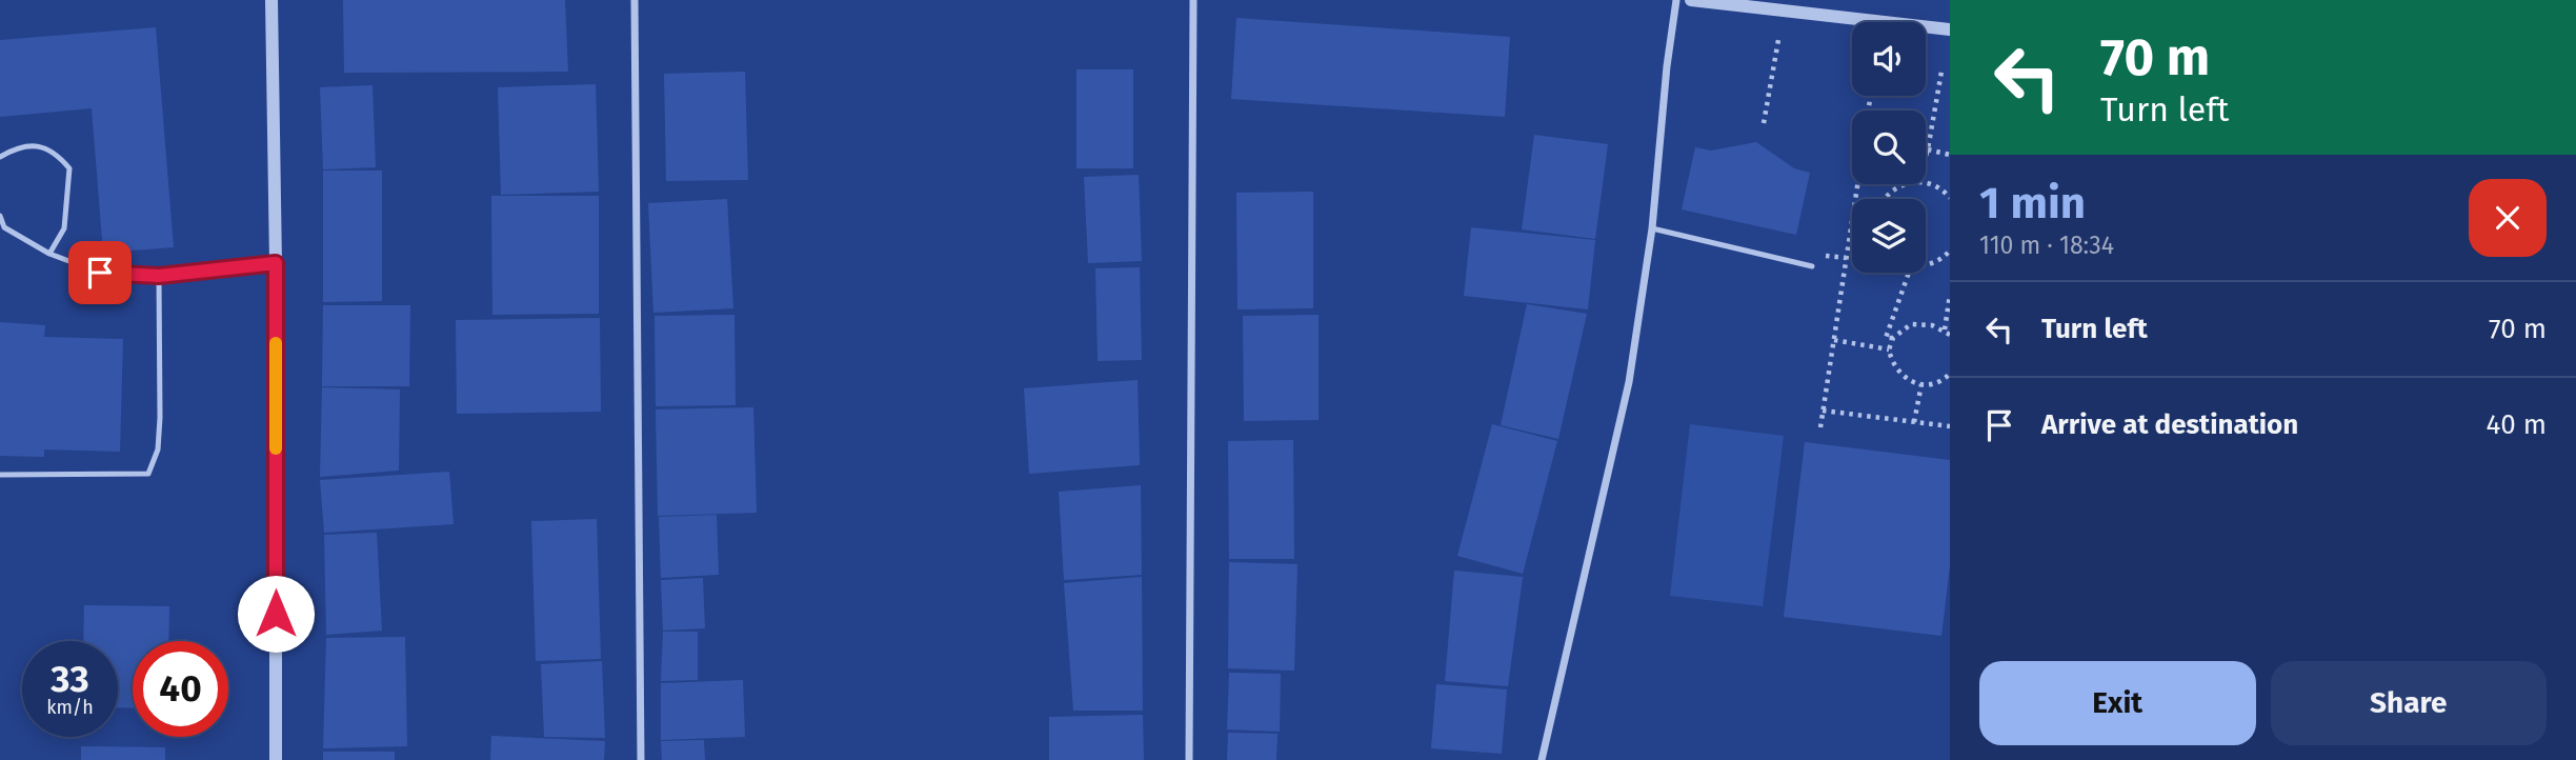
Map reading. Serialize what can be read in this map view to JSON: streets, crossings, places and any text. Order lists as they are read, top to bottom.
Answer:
{
  "page": {
    "turn": ["70 m", "Turn left"],
    "heading": ["1 min", "110 m · 18:34"],
    "list": [
      {
        "name": "Turn left",
        "value": "70 m"
      },
      {
        "name": "Arrive at destination",
        "value": "40 m"
      }
    ],
    "speed": "33 km/h",
    "limit": "40",
    "buttons": ["Exit", "Share"]
  }
}
